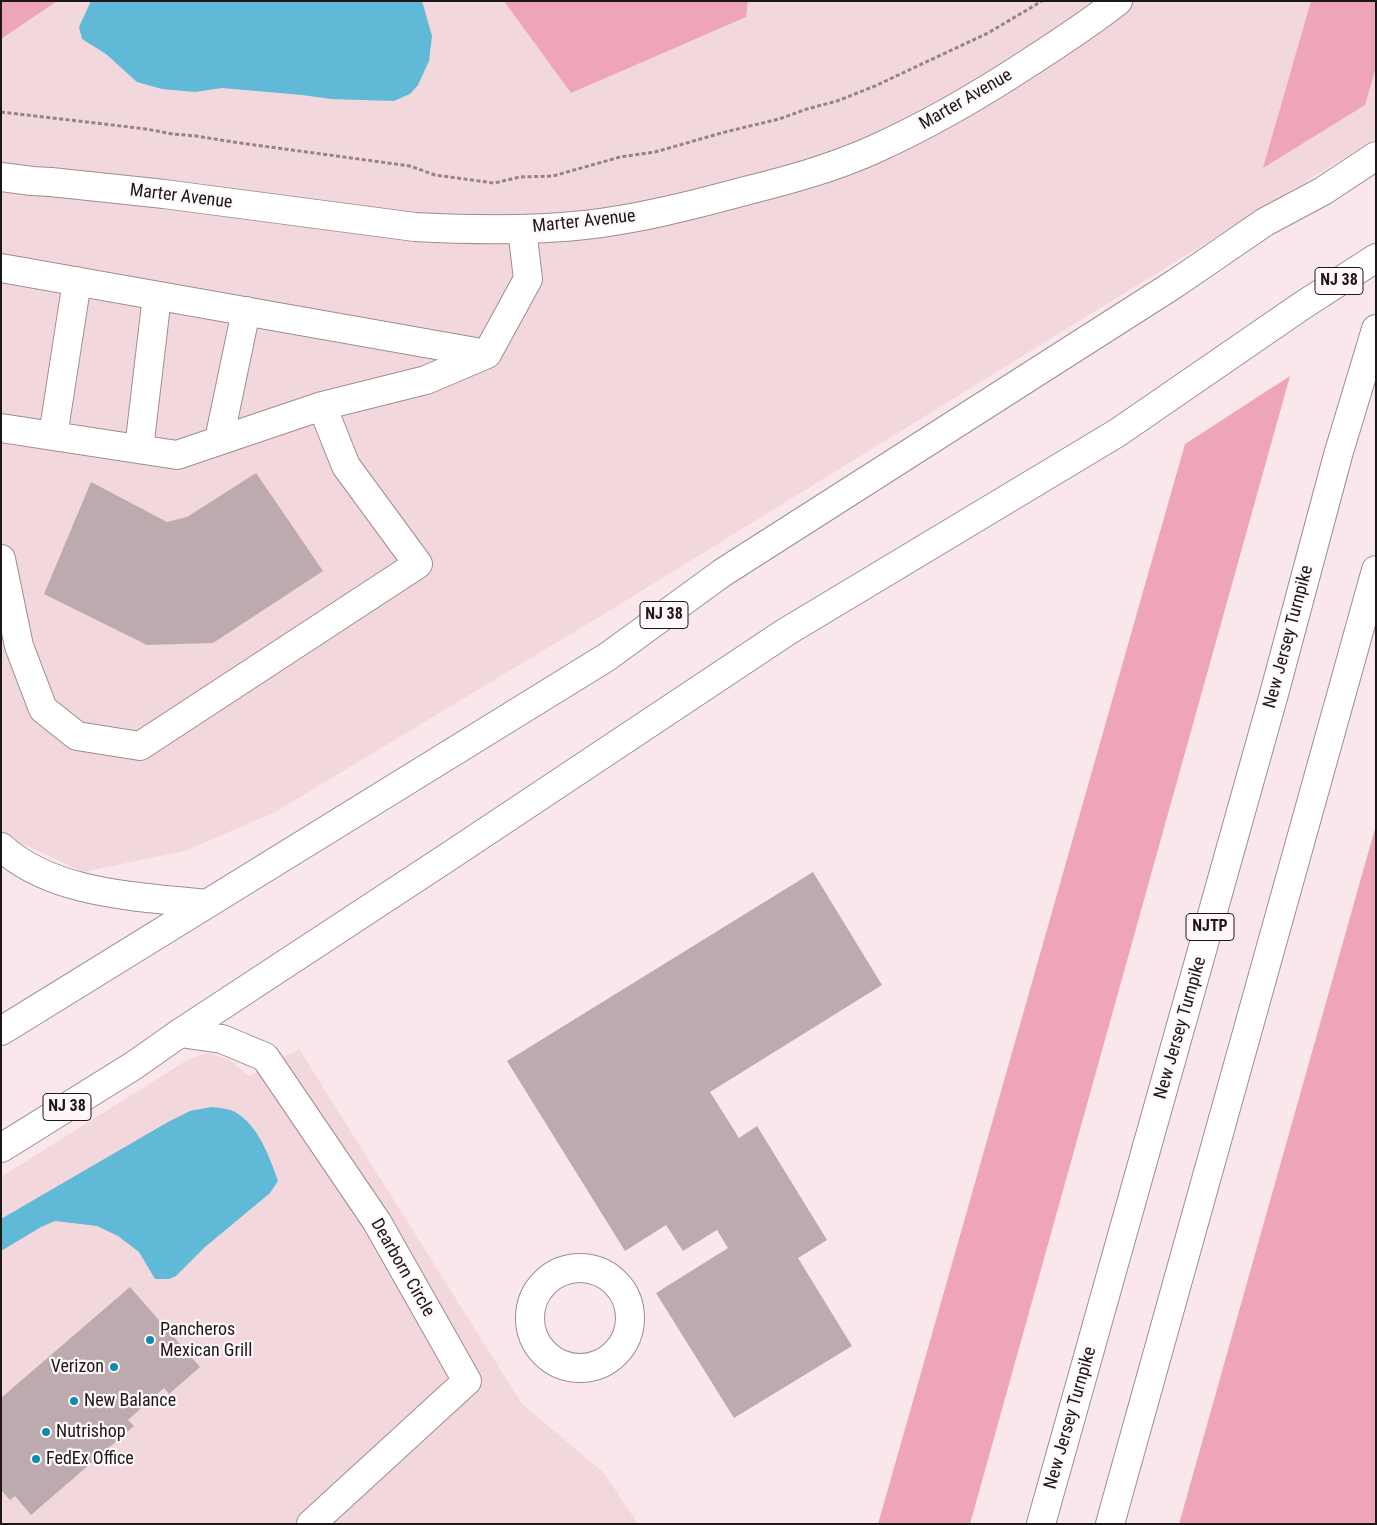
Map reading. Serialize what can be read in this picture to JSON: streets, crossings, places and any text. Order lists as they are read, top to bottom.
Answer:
{
  "streets": {
    "main road": [
      "Marter Avenue",
      "NJ 38",
      "New Jersey Turnpike",
      "NJTP",
      "Dearborn Circle"
    ]
  },
  "crossings": [
    ["NJ 38", "Dearborn Circle"]
  ],
  "places": [
    "Pancheros Mexican Grill",
    "Verizon",
    "New Balance",
    "Nutrishop",
    "FedEx Office"
  ]
}
